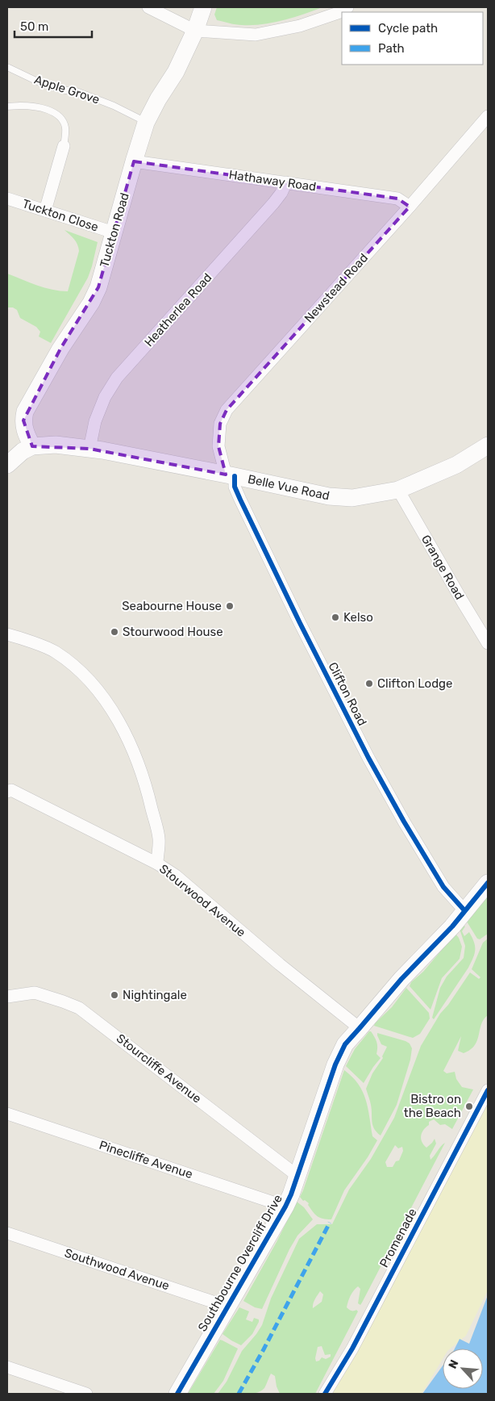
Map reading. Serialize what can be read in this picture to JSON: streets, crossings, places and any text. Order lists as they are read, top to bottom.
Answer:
{
  "streets": {
    "street": [
      "Hathaway Road",
      "Tuckton Close",
      "Tuckton Road",
      "Newstead Road",
      "Heatherlea Road",
      "Belle Vue Road",
      "Grange Road",
      "Clifton Road",
      "Stourwood Avenue",
      "Stourcliffe Avenue",
      "Pinecliffe Avenue",
      "Promenade",
      "Southbourne Overcliff Drive",
      "Southwood Avenue"
    ],
    "lane": ["Apple Grove"]
  },
  "crossings": [
    ["Apple Grove", "Tuckton Road"],
    ["Hathaway Road", "Tuckton Road"],
    ["Hathaway Road", "Newstead Road"],
    ["Hathaway Road", "Heatherlea Road"],
    ["Tuckton Close", "Tuckton Road"],
    ["Tuckton Road", "Belle Vue Road"],
    ["Newstead Road", "Belle Vue Road"],
    ["Newstead Road", "Clifton Road"],
    ["Heatherlea Road", "Belle Vue Road"],
    ["Belle Vue Road", "Grange Road"],
    ["Belle Vue Road", "Clifton Road"],
    ["Clifton Road", "Southbourne Overcliff Drive"],
    ["Stourwood Avenue", "Southbourne Overcliff Drive"],
    ["Stourcliffe Avenue", "Southbourne Overcliff Drive"],
    ["Pinecliffe Avenue", "Southbourne Overcliff Drive"],
    ["Southbourne Overcliff Drive", "Southwood Avenue"]
  ],
  "places": [
    "Seabourne House",
    "Kelso",
    "Stourwood House",
    "Clifton Lodge",
    "Nightingale",
    "Bistro on the Beach"
  ],
  "legend": ["Cycle path", "Path"],
  "scale_bar": "50 m",
  "north": "top left"
}
